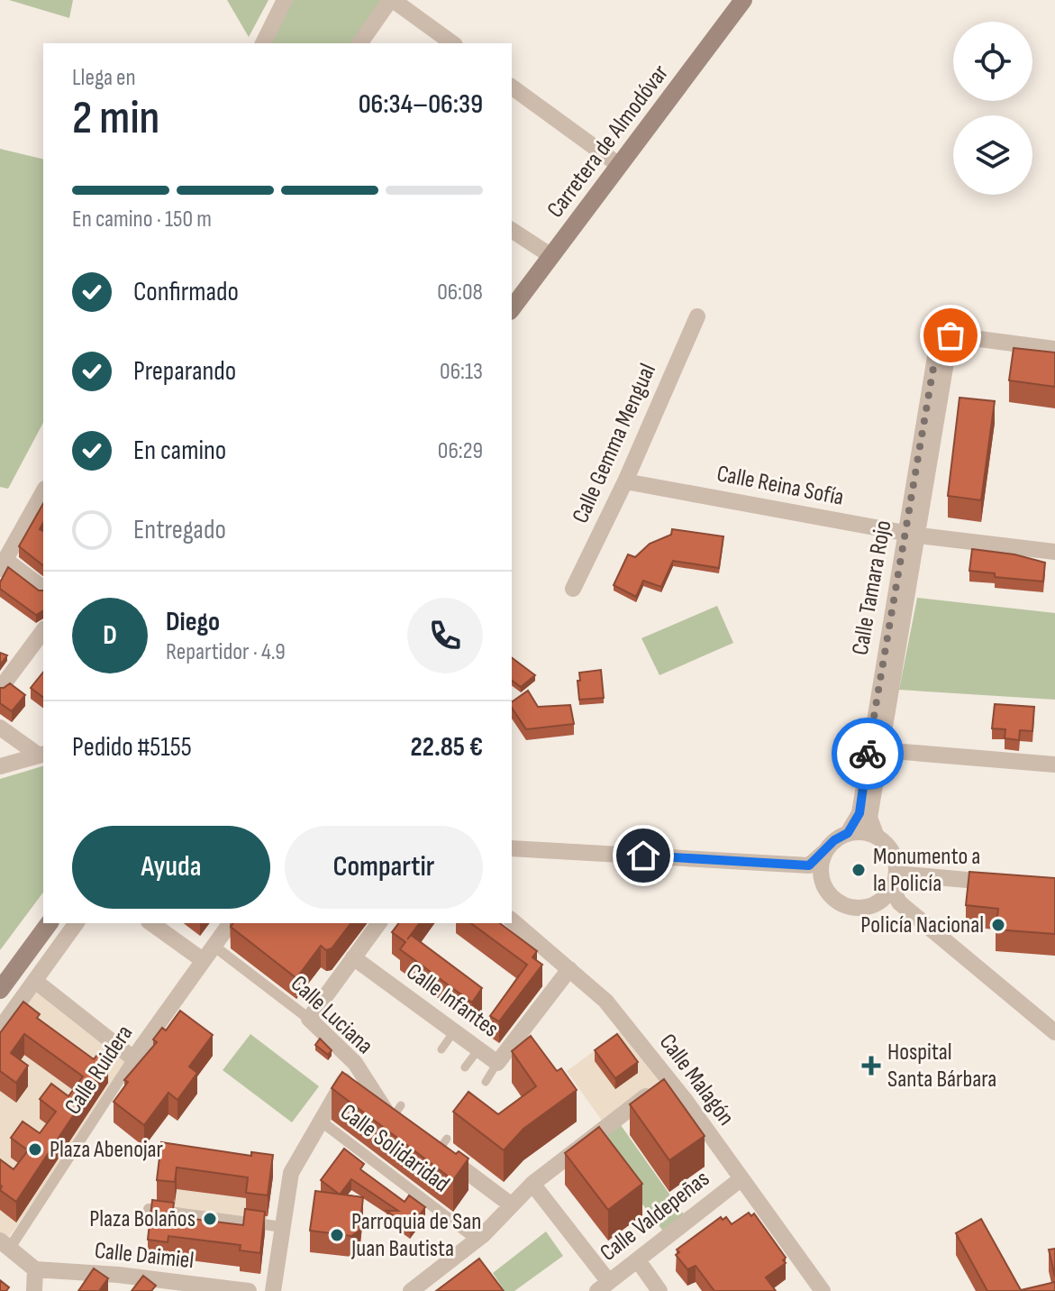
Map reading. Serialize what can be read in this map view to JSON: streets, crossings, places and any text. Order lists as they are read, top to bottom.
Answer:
{
  "streets": {
    "main road": ["Carretera de Almodóvar"],
    "street": [
      "Calle Gemma Mengual",
      "Calle Reina Sofía",
      "Calle Tamara Rojo",
      "Calle Infantes",
      "Calle Luciana",
      "Calle Ruidera",
      "Calle Malagón",
      "Calle Solidaridad",
      "Calle Valdepeñas",
      "Calle Daimiel"
    ]
  },
  "crossings": [
    ["Calle Gemma Mengual", "Calle Reina Sofía"],
    ["Calle Reina Sofía", "Calle Tamara Rojo"],
    ["Calle Infantes", "Calle Malagón"],
    ["Calle Luciana", "Calle Ruidera"],
    ["Calle Luciana", "Calle Solidaridad"],
    ["Calle Malagón", "Calle Valdepeñas"]
  ],
  "places": {
    "other": [
      "Monumento a la Policía",
      "Policía Nacional",
      "Plaza Abenojar",
      "Plaza Bolaños",
      "Parroquia de San Juan Bautista"
    ],
    "health": ["Hospital Santa Bárbara"]
  },
  "page": {
    "heading": ["2 min", "Llega en", "06:34–06:39"],
    "panel": [
      "Diego",
      "Repartidor · 4.9",
      "Pedido #5155",
      "22.85 €"
    ],
    "bar": "En camino · 150 m",
    "list": [
      ["Confirmado", "06:08"],
      ["Preparando", "06:13"],
      ["En camino", "06:29"],
      "Entregado"
    ],
    "round": "D",
    "buttons": ["Ayuda", "Compartir"]
  }
}
